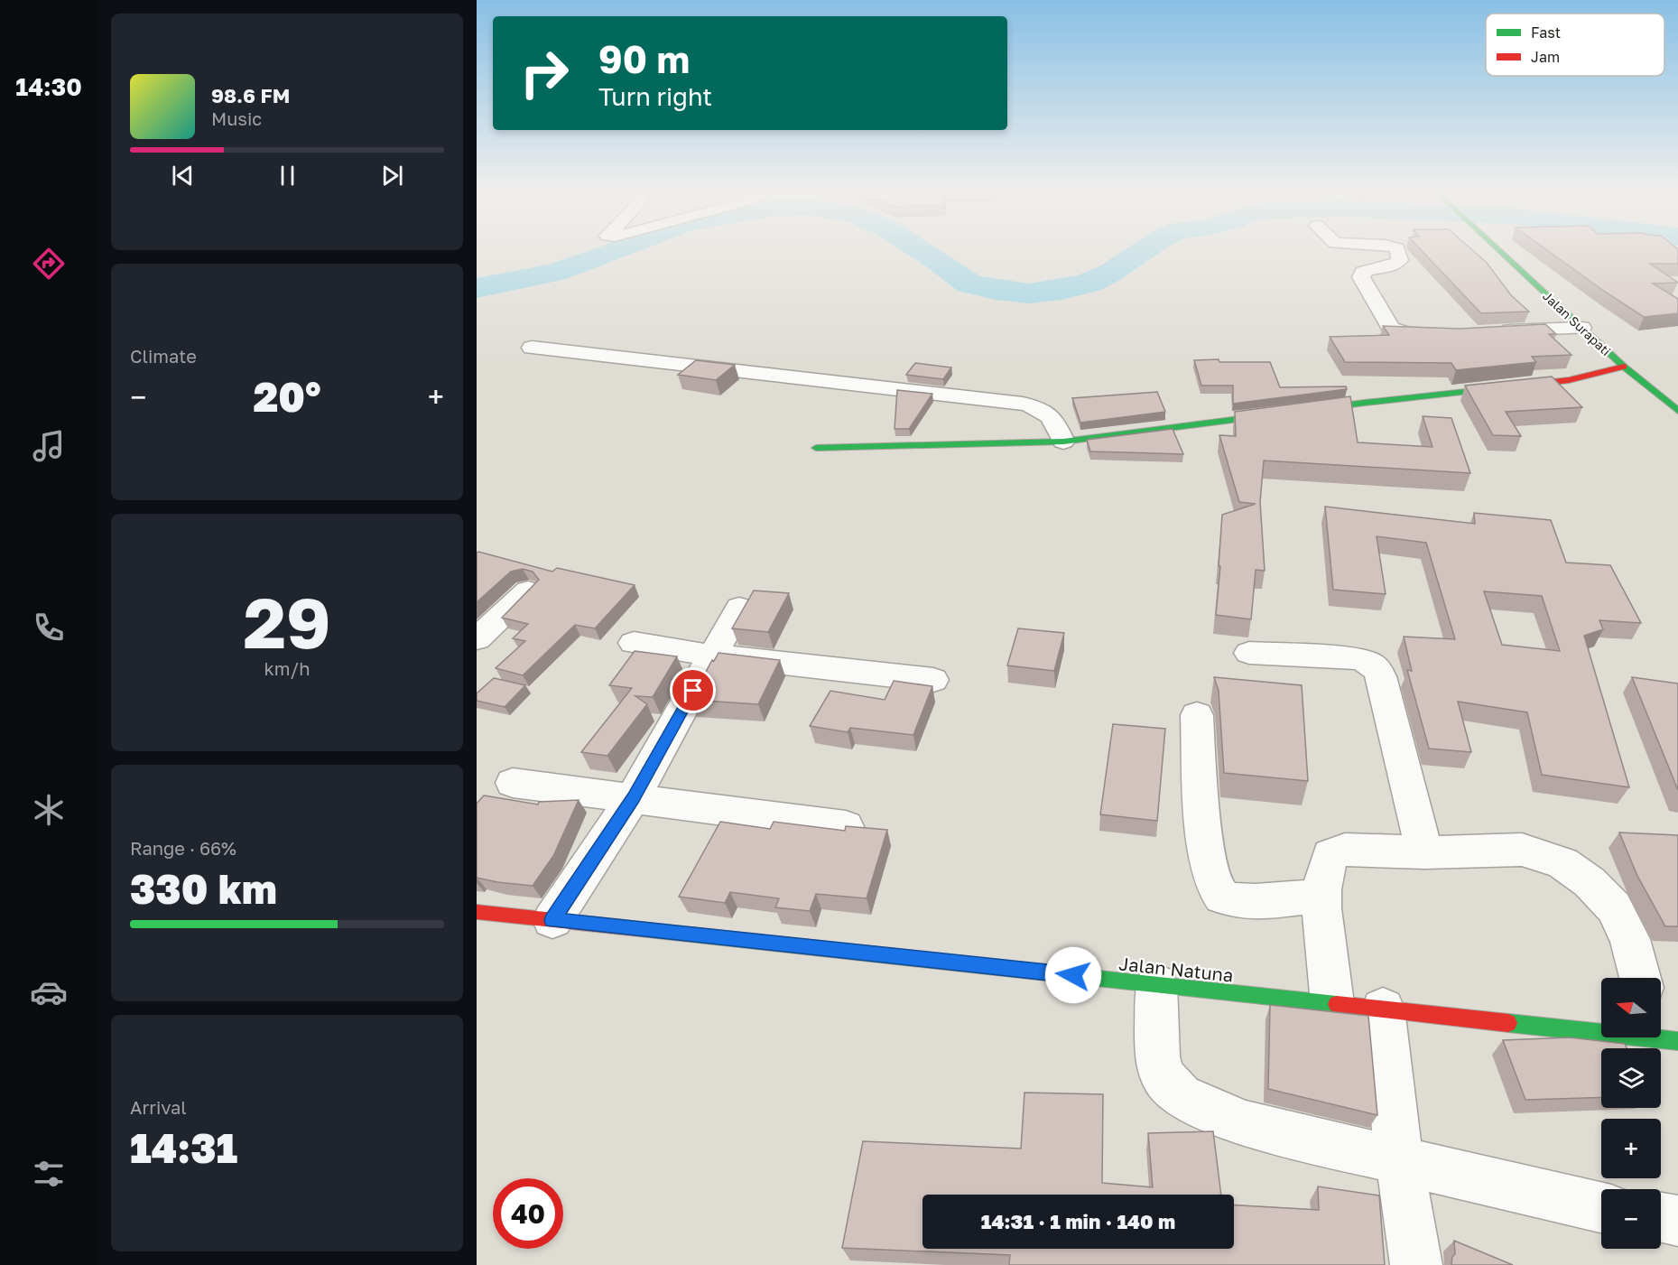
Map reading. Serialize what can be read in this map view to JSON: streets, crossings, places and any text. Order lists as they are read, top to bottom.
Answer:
{
  "streets": {
    "main road": ["Jalan Surapati", "Jalan Natuna"]
  },
  "legend": ["Fast", "Jam"],
  "north": "left",
  "page": {
    "tabs": "14:30",
    "turn": ["90 m", "Turn right"],
    "song": ["98.6 FM", "Music"],
    "tile": [
      "Climate",
      ["29", "km/h"],
      ["Range · 66%", "330 km"],
      ["Arrival", "14:31"]
    ],
    "heat": ["−", "20°", "+"],
    "map_buttons": ["+", "−"],
    "limit": "40",
    "trip": "14:31 · 1 min · 140 m"
  }
}
